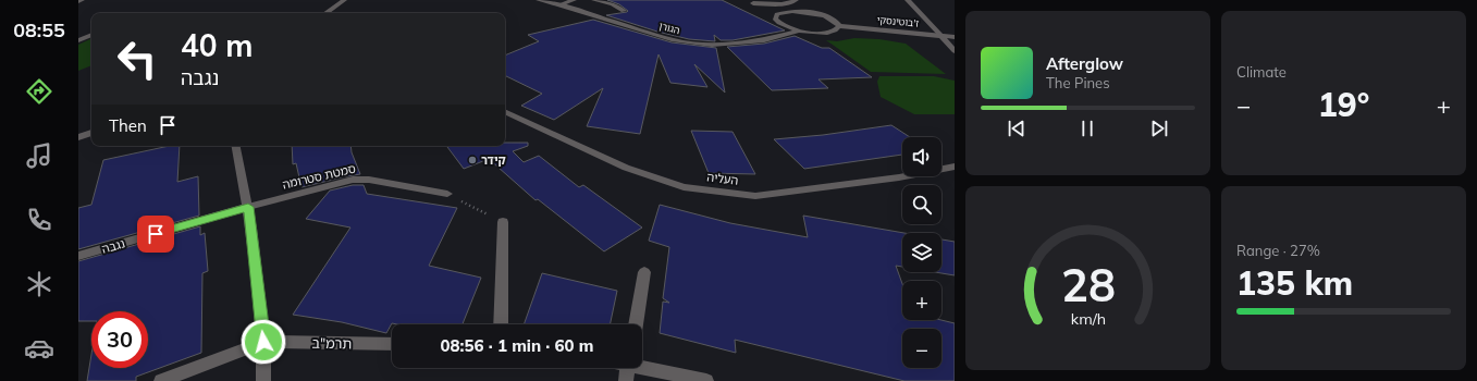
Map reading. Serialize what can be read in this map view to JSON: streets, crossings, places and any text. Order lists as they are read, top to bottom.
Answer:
{
  "streets": {
    "street": [
      "ז'בוטינסקי",
      "הגורן",
      "סמטת סטרומה",
      "העליה",
      "נגבה",
      "תרמ\"ב"
    ]
  },
  "crossings": [
    ["סמטת סטרומה", "נגבה"]
  ],
  "places": ["קידר"],
  "page": {
    "tabs": "08:55",
    "tile": [
      "Climate",
      ["Range · 27%", "135 km"]
    ],
    "turn": ["40 m", "נגבה"],
    "song": ["Afterglow", "The Pines"],
    "heat": ["−", "19°", "+"],
    "then": "Then",
    "map_buttons": ["+", "−"],
    "limit": "30",
    "trip": "08:56 · 1 min · 60 m",
    "gauge": ["28", "km/h"]
  }
}
